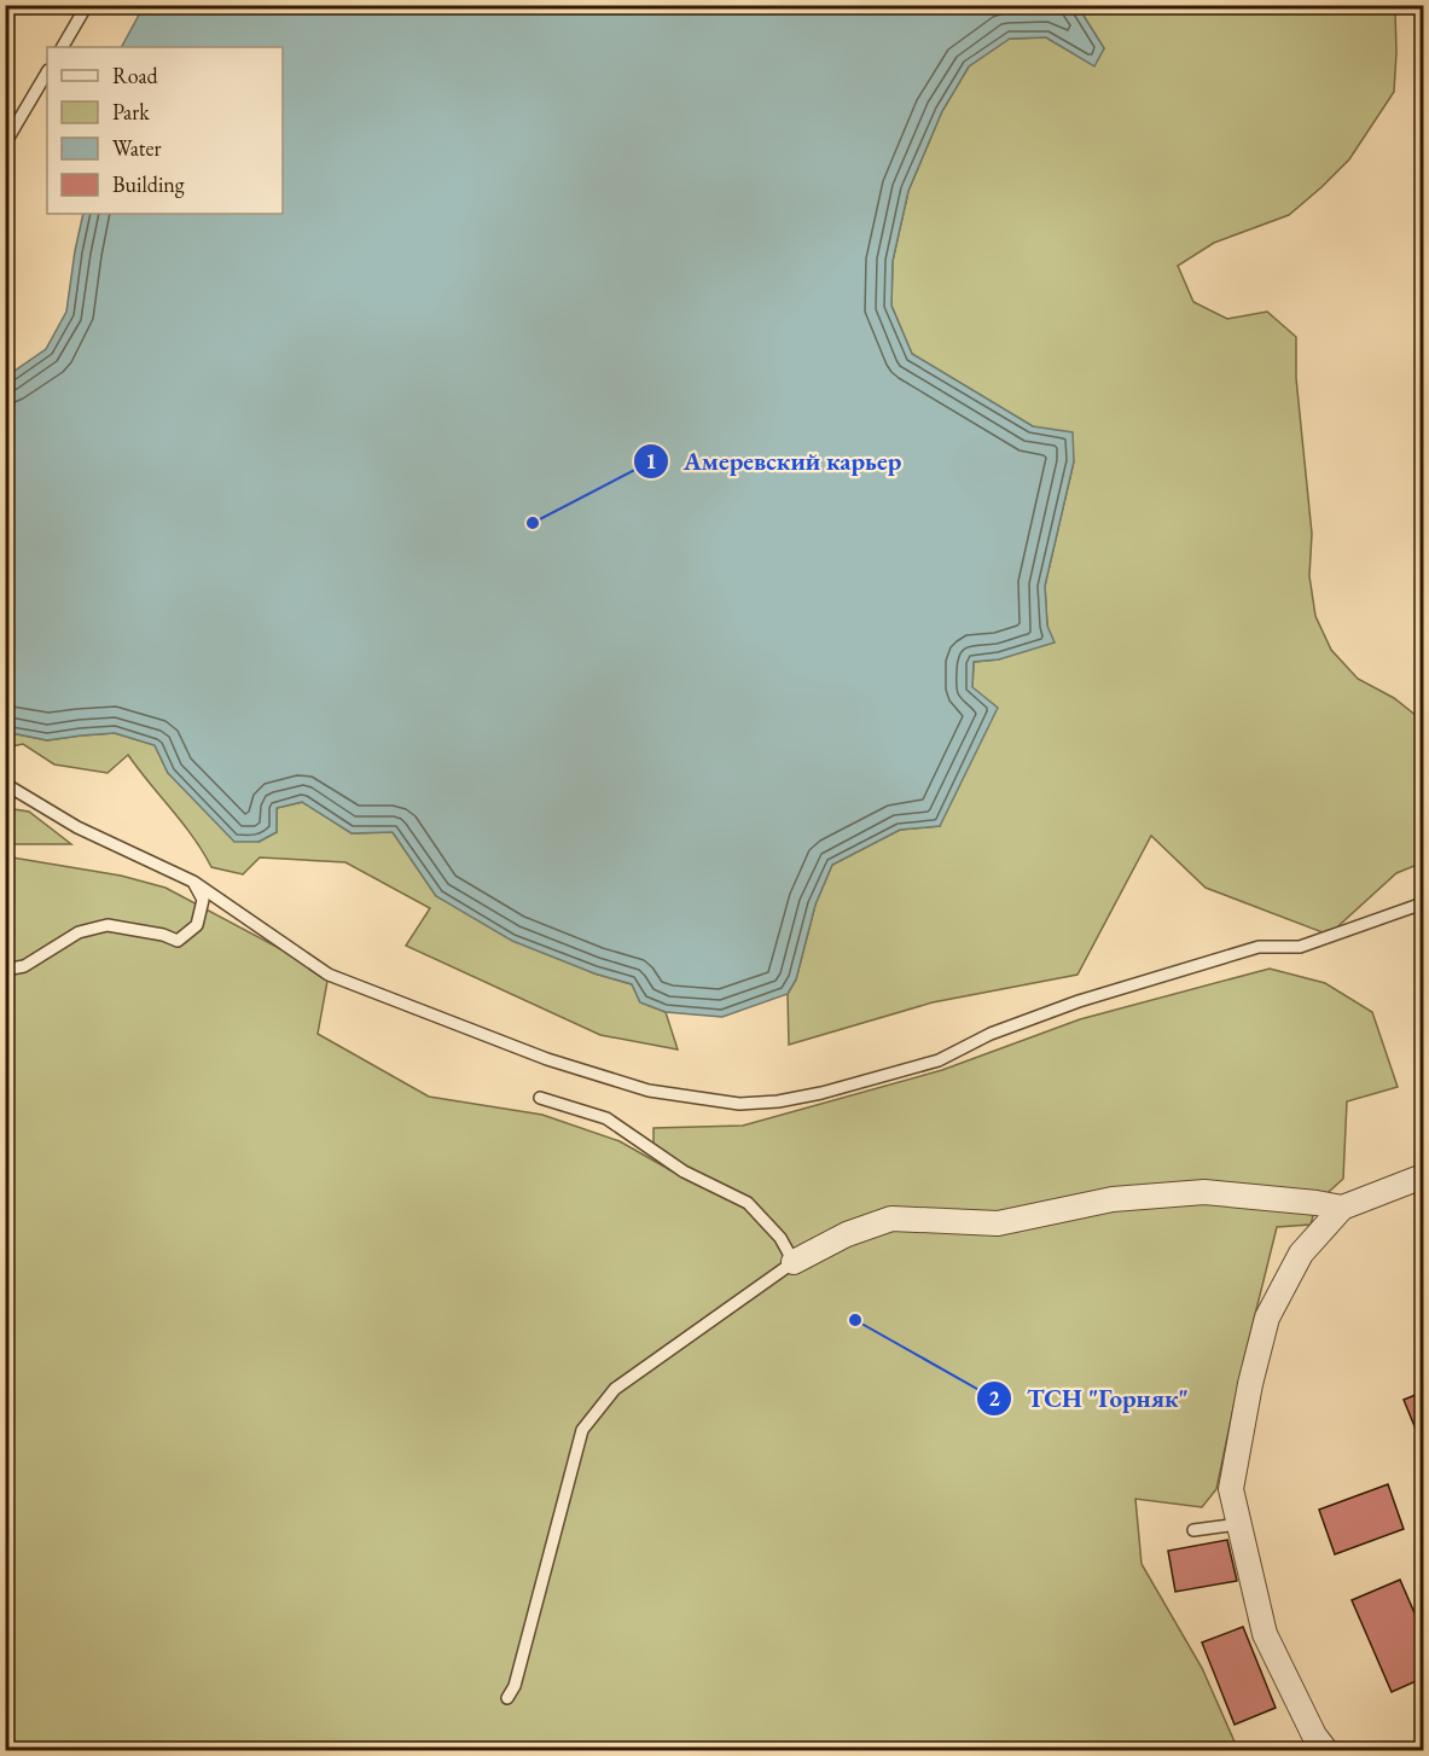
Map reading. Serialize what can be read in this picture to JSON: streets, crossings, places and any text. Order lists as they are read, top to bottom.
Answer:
{
  "places": ["Амеревский карьер", "ТСН \"Горняк\""],
  "legend": [
    "Road",
    "Park",
    "Water",
    "Building"
  ]
}
